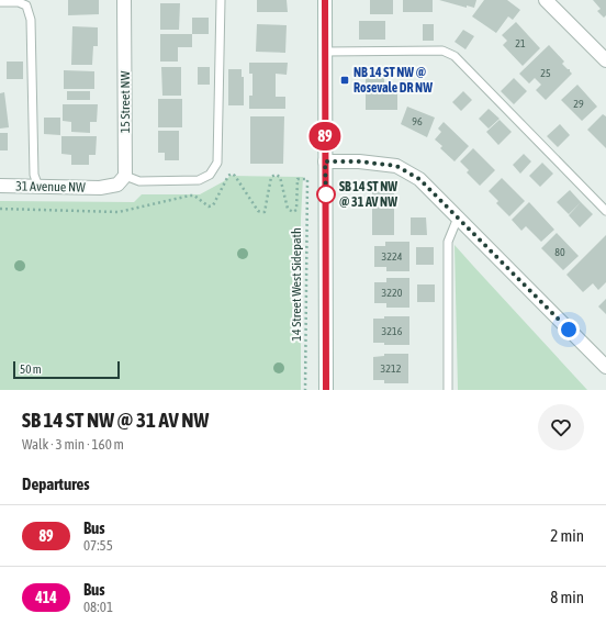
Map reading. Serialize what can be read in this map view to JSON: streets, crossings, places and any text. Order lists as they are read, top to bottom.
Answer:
{
  "streets": {
    "street": ["15 Street NW", "31 Avenue NW"],
    "path": ["14 Street West Sidepath"]
  },
  "crossings": [
    ["15 Street NW", "31 Avenue NW"]
  ],
  "places": {
    "transit": ["NB 14 ST NW @ Rosevale DR NW"],
    "other": ["SB 14 ST NW @ 31 AV NW"]
  },
  "lines": ["bus line 89"],
  "house_numbers": [
    "21",
    "25",
    "29",
    "96",
    "80",
    "3224",
    "3220",
    "3216",
    "3212"
  ],
  "scale_bar": "50 m",
  "page": {
    "on_map": "89",
    "scale": "50 m",
    "heading": [
      ["SB 14 ST NW @ 31 AV NW", "Walk · 3 min · 160 m"],
      "Departures"
    ],
    "list": [
      {
        "mark": "89",
        "name": "Bus",
        "note": "07:55",
        "value": "2 min"
      },
      {
        "mark": "414",
        "name": "Bus",
        "note": "08:01",
        "value": "8 min"
      }
    ]
  }
}
